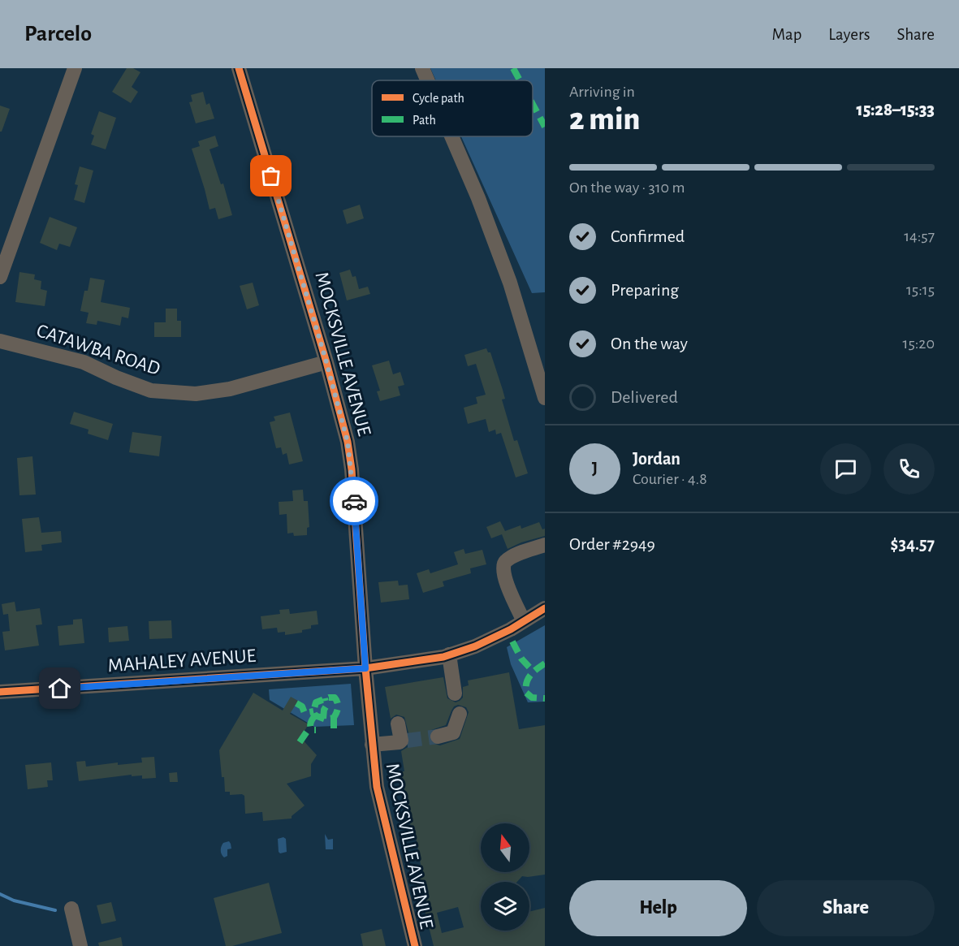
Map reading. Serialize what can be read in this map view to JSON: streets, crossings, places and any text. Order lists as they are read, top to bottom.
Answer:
{
  "streets": {
    "street": ["CATAWBA ROAD", "MOCKSVILLE AVENUE", "MAHALEY AVENUE"]
  },
  "crossings": [
    ["CATAWBA ROAD", "MOCKSVILLE AVENUE"],
    ["MOCKSVILLE AVENUE", "MAHALEY AVENUE"]
  ],
  "legend": ["Cycle path", "Path"],
  "north": "top",
  "page": {
    "header": "Parcelo",
    "nav": ["Map", "Layers", "Share"],
    "heading": ["2 min", "Arriving in", "15:28–15:33"],
    "panel": [
      "Jordan",
      "Courier · 4.8",
      "Order #2949",
      "$34.57"
    ],
    "bar": "On the way · 310 m",
    "list": [
      ["Confirmed", "14:57"],
      ["Preparing", "15:15"],
      ["On the way", "15:20"],
      "Delivered"
    ],
    "round": "J",
    "buttons": ["Help", "Share"]
  }
}
